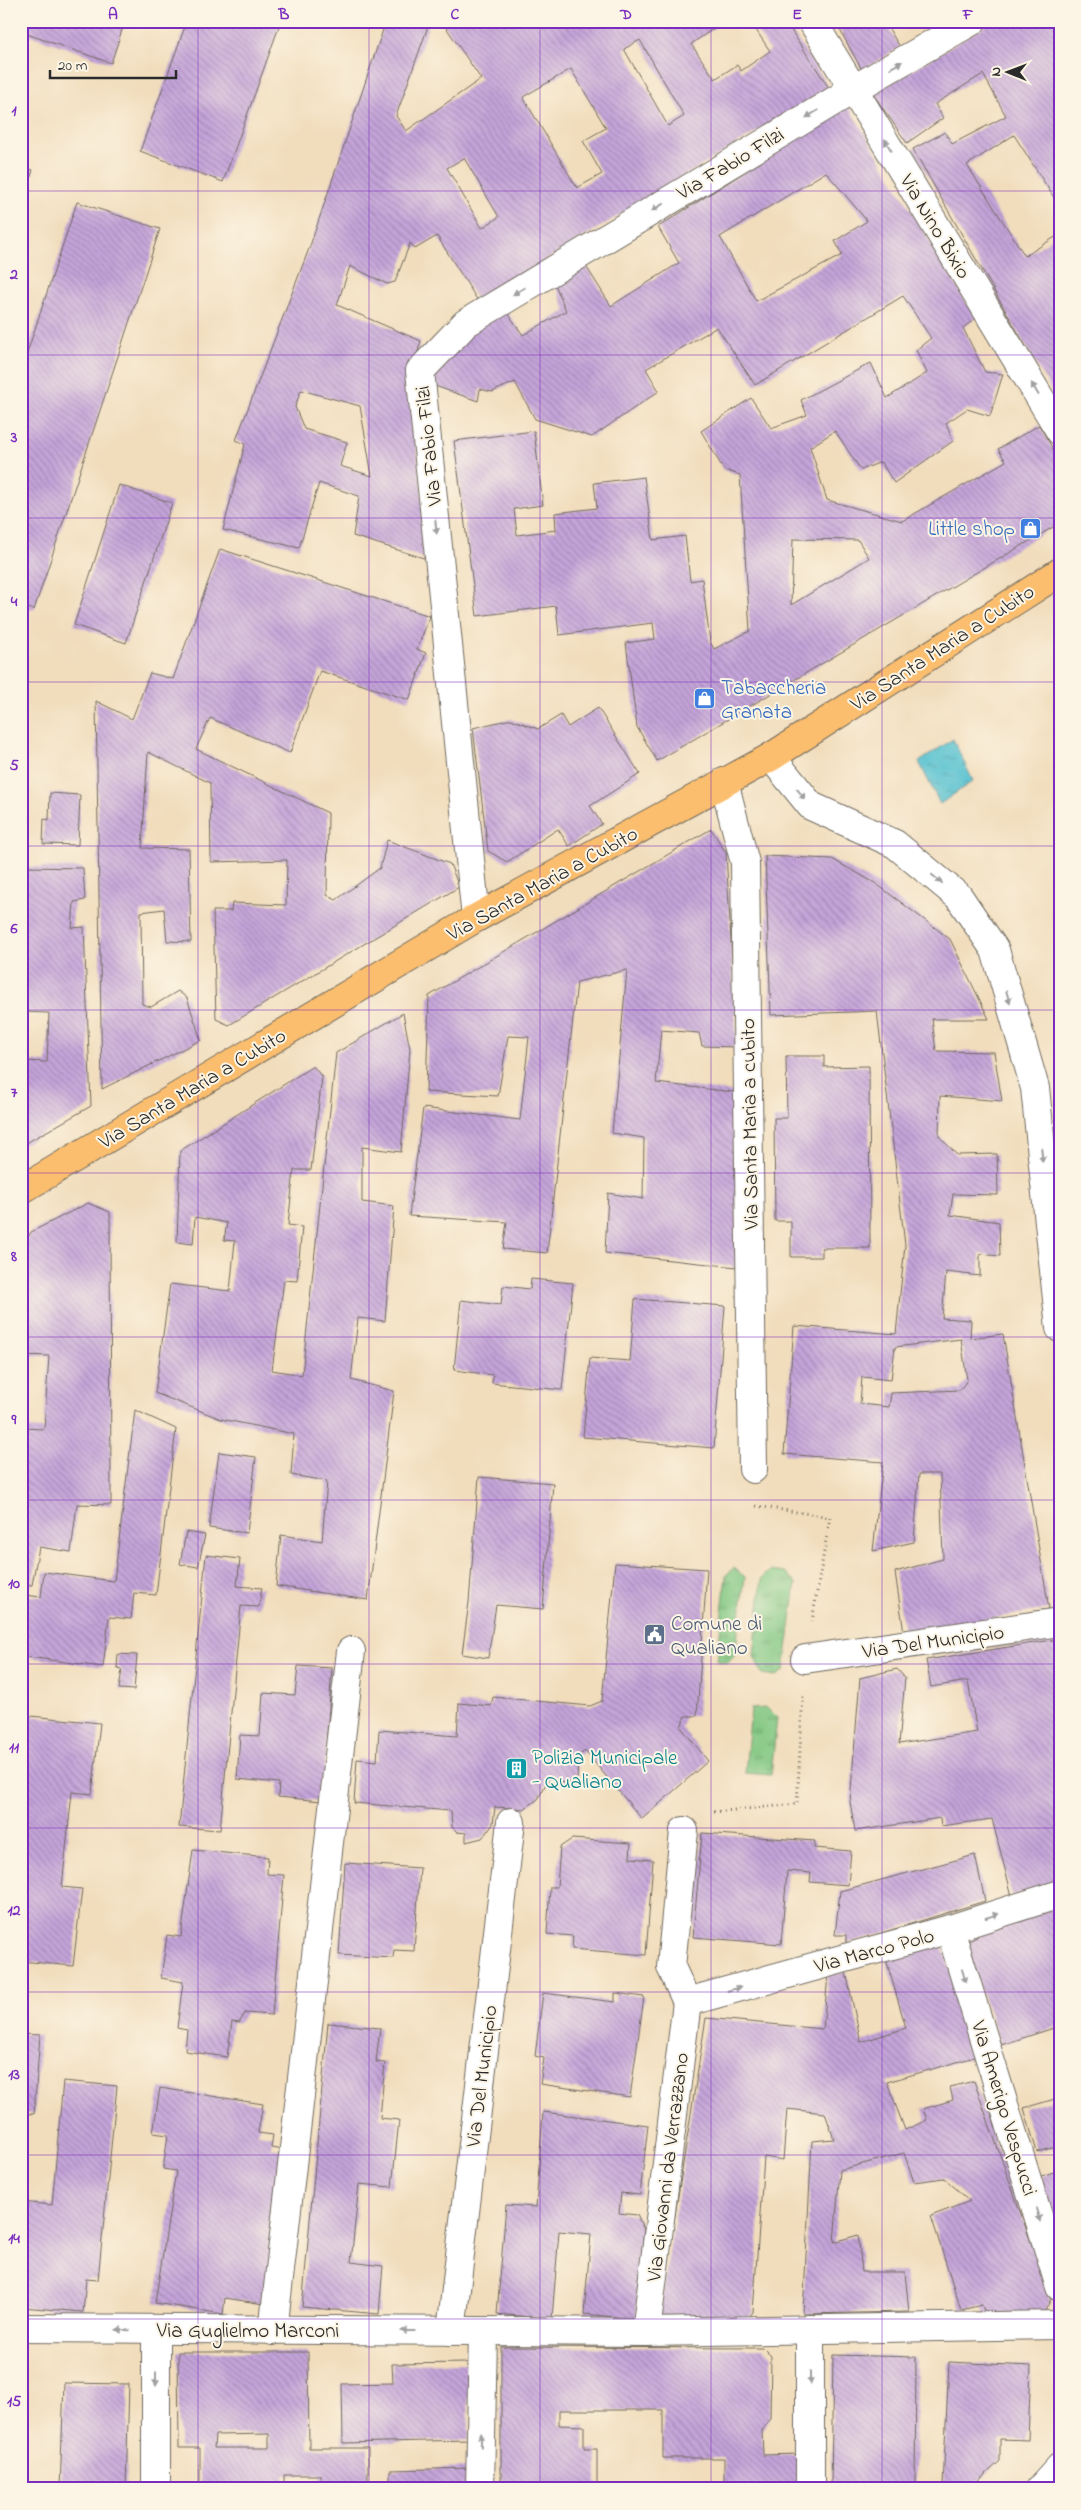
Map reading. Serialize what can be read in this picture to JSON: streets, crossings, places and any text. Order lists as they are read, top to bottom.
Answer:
{
  "streets": {
    "main road": ["Via Santa Maria a Cubito"],
    "street": [
      "Via Fabio Filzi",
      "Via Nino Bixio",
      "Via Santa Maria a cubito",
      "Via Del Municipio",
      "Via Marco Polo",
      "Via Amerigo Vespucci",
      "Via Giovanni da Verrazzano",
      "Via Guglielmo Marconi"
    ]
  },
  "crossings": [
    ["Via Fabio Filzi", "Via Nino Bixio"],
    ["Via Fabio Filzi", "Via Santa Maria a Cubito"],
    ["Via Santa Maria a Cubito", "Via Santa Maria a cubito"],
    ["Via Del Municipio", "Via Guglielmo Marconi"],
    ["Via Marco Polo", "Via Amerigo Vespucci"],
    ["Via Marco Polo", "Via Giovanni da Verrazzano"],
    ["Via Giovanni da Verrazzano", "Via Guglielmo Marconi"]
  ],
  "one_way": ["Via Nino Bixio", "Via Marco Polo", "Via Amerigo Vespucci"],
  "places": {
    "shop": ["Little shop", "Tabaccheria Granata"],
    "public building": ["Comune di Qualiano"],
    "building": ["Polizia Municipale - Qualiano"]
  },
  "scale_bar": "20 m",
  "north": "left",
  "grid": {
    "columns": [
      "A",
      "B",
      "C",
      "D",
      "E",
      "F"
    ],
    "rows": [
      "1",
      "2",
      "3",
      "4",
      "5",
      "6",
      "7",
      "8",
      "9",
      "10",
      "11",
      "12",
      "13",
      "14",
      "15"
    ]
  }
}
